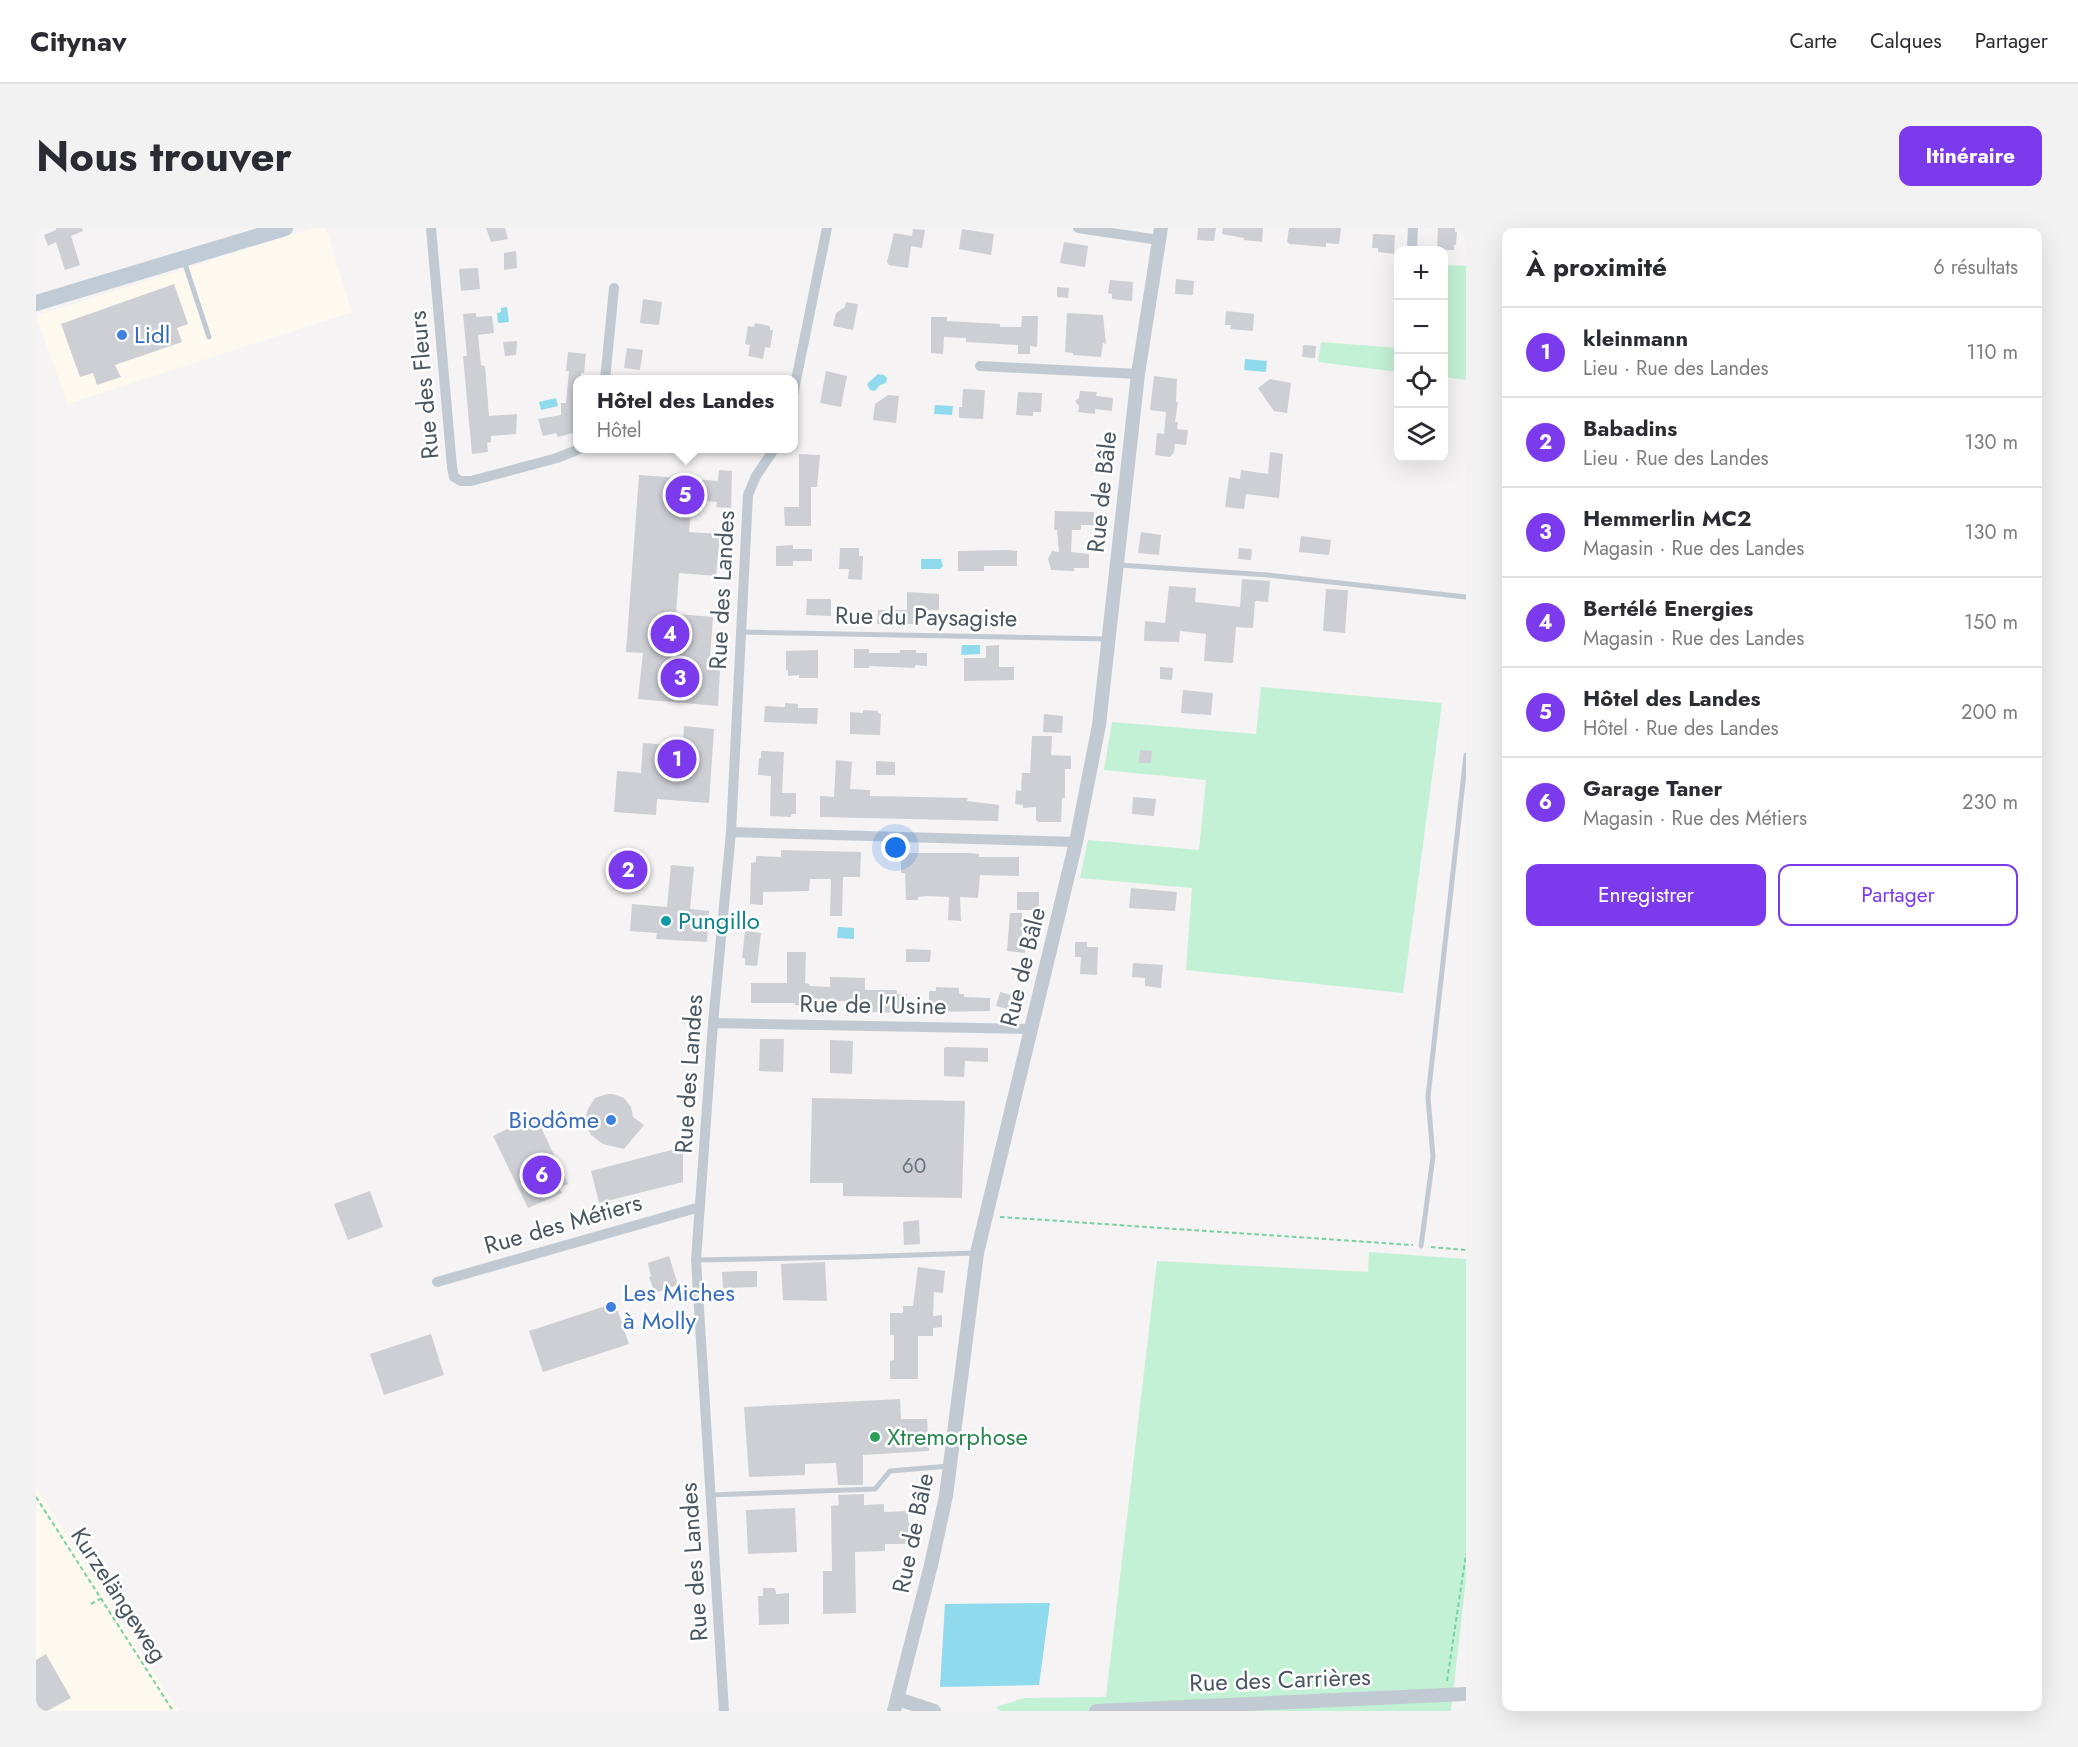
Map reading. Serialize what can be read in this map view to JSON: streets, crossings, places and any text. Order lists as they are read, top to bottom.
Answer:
{
  "streets": {
    "street": [
      "Rue des Fleurs",
      "Rue de Bâle",
      "Rue des Landes",
      "Rue de l'Usine",
      "Rue des Métiers",
      "Rue des Carrières"
    ],
    "lane": ["Rue du Paysagiste"],
    "path": ["Kurzelängeweg"]
  },
  "crossings": [
    ["Rue de Bâle", "Rue du Paysagiste"],
    ["Rue de Bâle", "Rue de l'Usine"],
    ["Rue des Landes", "Rue du Paysagiste"],
    ["Rue des Landes", "Rue de l'Usine"],
    ["Rue des Landes", "Rue des Métiers"]
  ],
  "places": [
    "Lidl",
    "Pungillo",
    "Biodôme",
    "Les Miches à Molly",
    "Xtremorphose"
  ],
  "house_numbers": ["60"],
  "page": {
    "header": "Citynav",
    "nav": ["Carte", "Calques", "Partager"],
    "title": "Nous trouver",
    "buttons": [
      "Itinéraire",
      ["Enregistrer", "Partager"]
    ],
    "heading": ["À proximité", "6 résultats"],
    "map_buttons": ["+", "−"],
    "list": [
      {
        "mark": "1",
        "name": "kleinmann",
        "note": "Lieu · Rue des Landes",
        "value": "110 m"
      },
      {
        "mark": "2",
        "name": "Babadins",
        "note": "Lieu · Rue des Landes",
        "value": "130 m"
      },
      {
        "mark": "3",
        "name": "Hemmerlin MC2",
        "note": "Magasin · Rue des Landes",
        "value": "130 m"
      },
      {
        "mark": "4",
        "name": "Bertélé Energies",
        "note": "Magasin · Rue des Landes",
        "value": "150 m"
      },
      {
        "mark": "5",
        "name": "Hôtel des Landes",
        "note": "Hôtel · Rue des Landes",
        "value": "200 m"
      },
      {
        "mark": "6",
        "name": "Garage Taner",
        "note": "Magasin · Rue des Métiers",
        "value": "230 m"
      }
    ],
    "popup": ["Hôtel des Landes", "Hôtel"],
    "pins": [
      "5",
      "4",
      "3",
      "1",
      "2",
      "6"
    ]
  }
}
